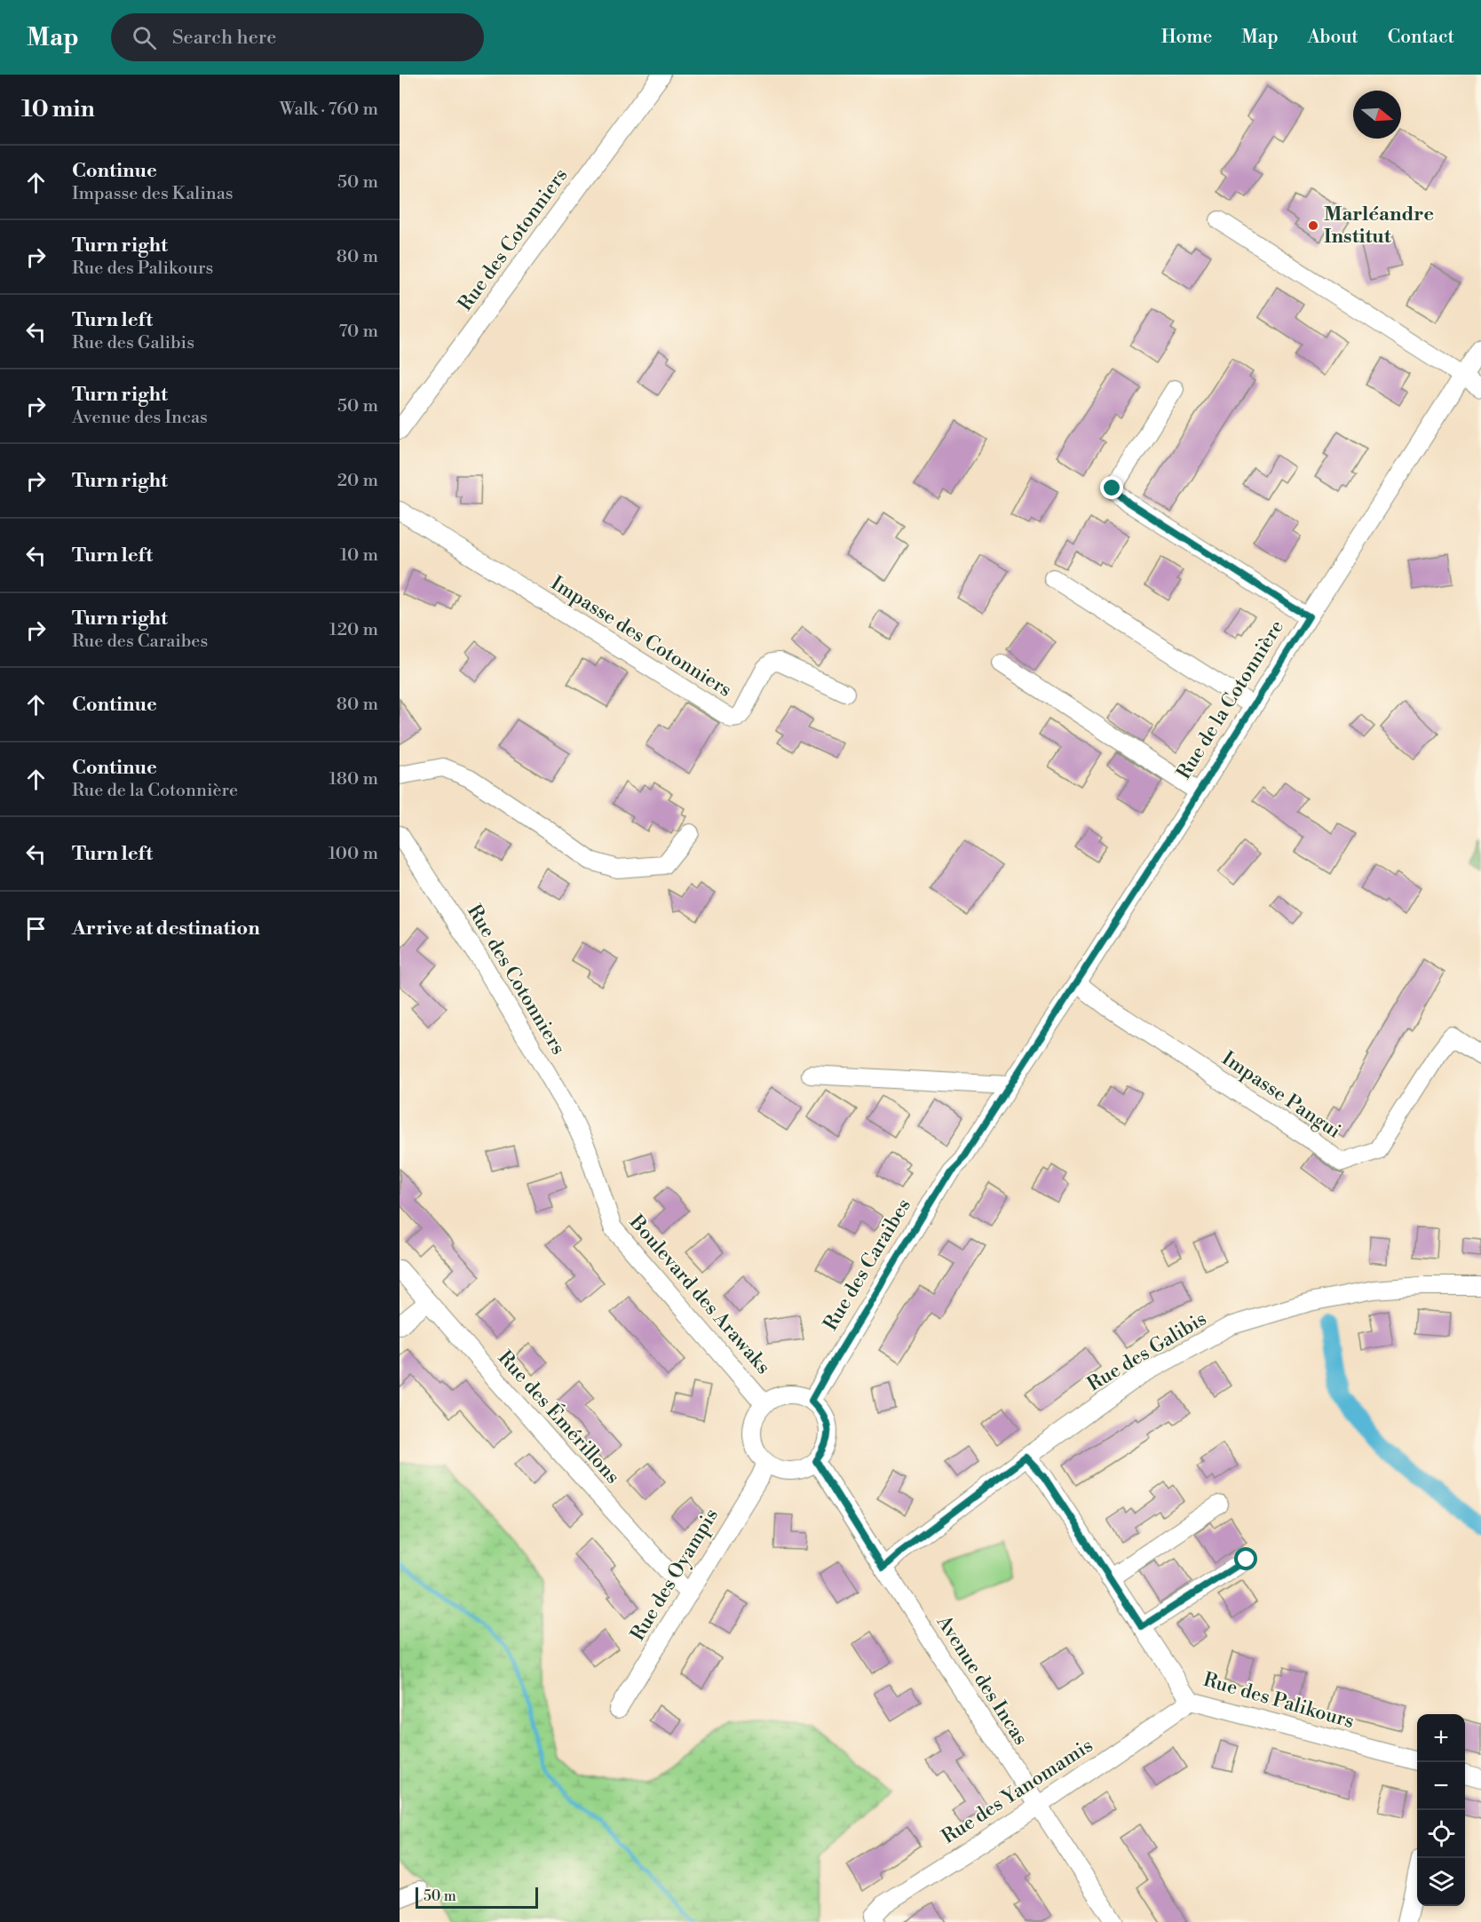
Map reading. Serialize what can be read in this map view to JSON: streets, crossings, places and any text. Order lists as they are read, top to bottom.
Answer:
{
  "streets": {
    "street": [
      "Rue des Cotonniers",
      "Impasse des Cotonniers",
      "Rue de la Cotonnière",
      "Impasse Pangui",
      "Rue des Caraibes",
      "Boulevard des Arawaks",
      "Rue des Galibis",
      "Rue des Émérillons",
      "Rue des Oyampis",
      "Avenue des Incas",
      "Rue des Palikours",
      "Rue des Yanomamis"
    ]
  },
  "crossings": [
    ["Rue des Cotonniers", "Boulevard des Arawaks"],
    ["Rue de la Cotonnière", "Impasse Pangui"],
    ["Rue de la Cotonnière", "Rue des Caraibes"],
    ["Rue des Caraibes", "Boulevard des Arawaks"],
    ["Rue des Caraibes", "Rue des Oyampis"],
    ["Rue des Caraibes", "Avenue des Incas"],
    ["Boulevard des Arawaks", "Rue des Oyampis"],
    ["Boulevard des Arawaks", "Avenue des Incas"],
    ["Rue des Galibis", "Avenue des Incas"],
    ["Rue des Galibis", "Rue des Palikours"],
    ["Rue des Émérillons", "Rue des Oyampis"],
    ["Rue des Oyampis", "Avenue des Incas"],
    ["Avenue des Incas", "Rue des Yanomamis"],
    ["Rue des Palikours", "Rue des Yanomamis"]
  ],
  "places": ["Marléandre Institut"],
  "scale_bar": "50 m",
  "north": "right",
  "page": {
    "header": "Map",
    "search": "Search here",
    "nav": [
      "Home",
      "Map",
      "About",
      "Contact"
    ],
    "heading": ["10 min", "Walk · 760 m"],
    "list": [
      ["Continue", "Impasse des Kalinas", "50 m"],
      ["Turn right", "Rue des Palikours", "80 m"],
      ["Turn left", "Rue des Galibis", "70 m"],
      ["Turn right", "Avenue des Incas", "50 m"],
      ["Turn right", "20 m"],
      ["Turn left", "10 m"],
      ["Turn right", "Rue des Caraibes", "120 m"],
      ["Continue", "80 m"],
      ["Continue", "Rue de la Cotonnière", "180 m"],
      ["Turn left", "100 m"],
      "Arrive at destination"
    ],
    "map_buttons": ["+", "−"],
    "scale": "50 m"
  }
}
